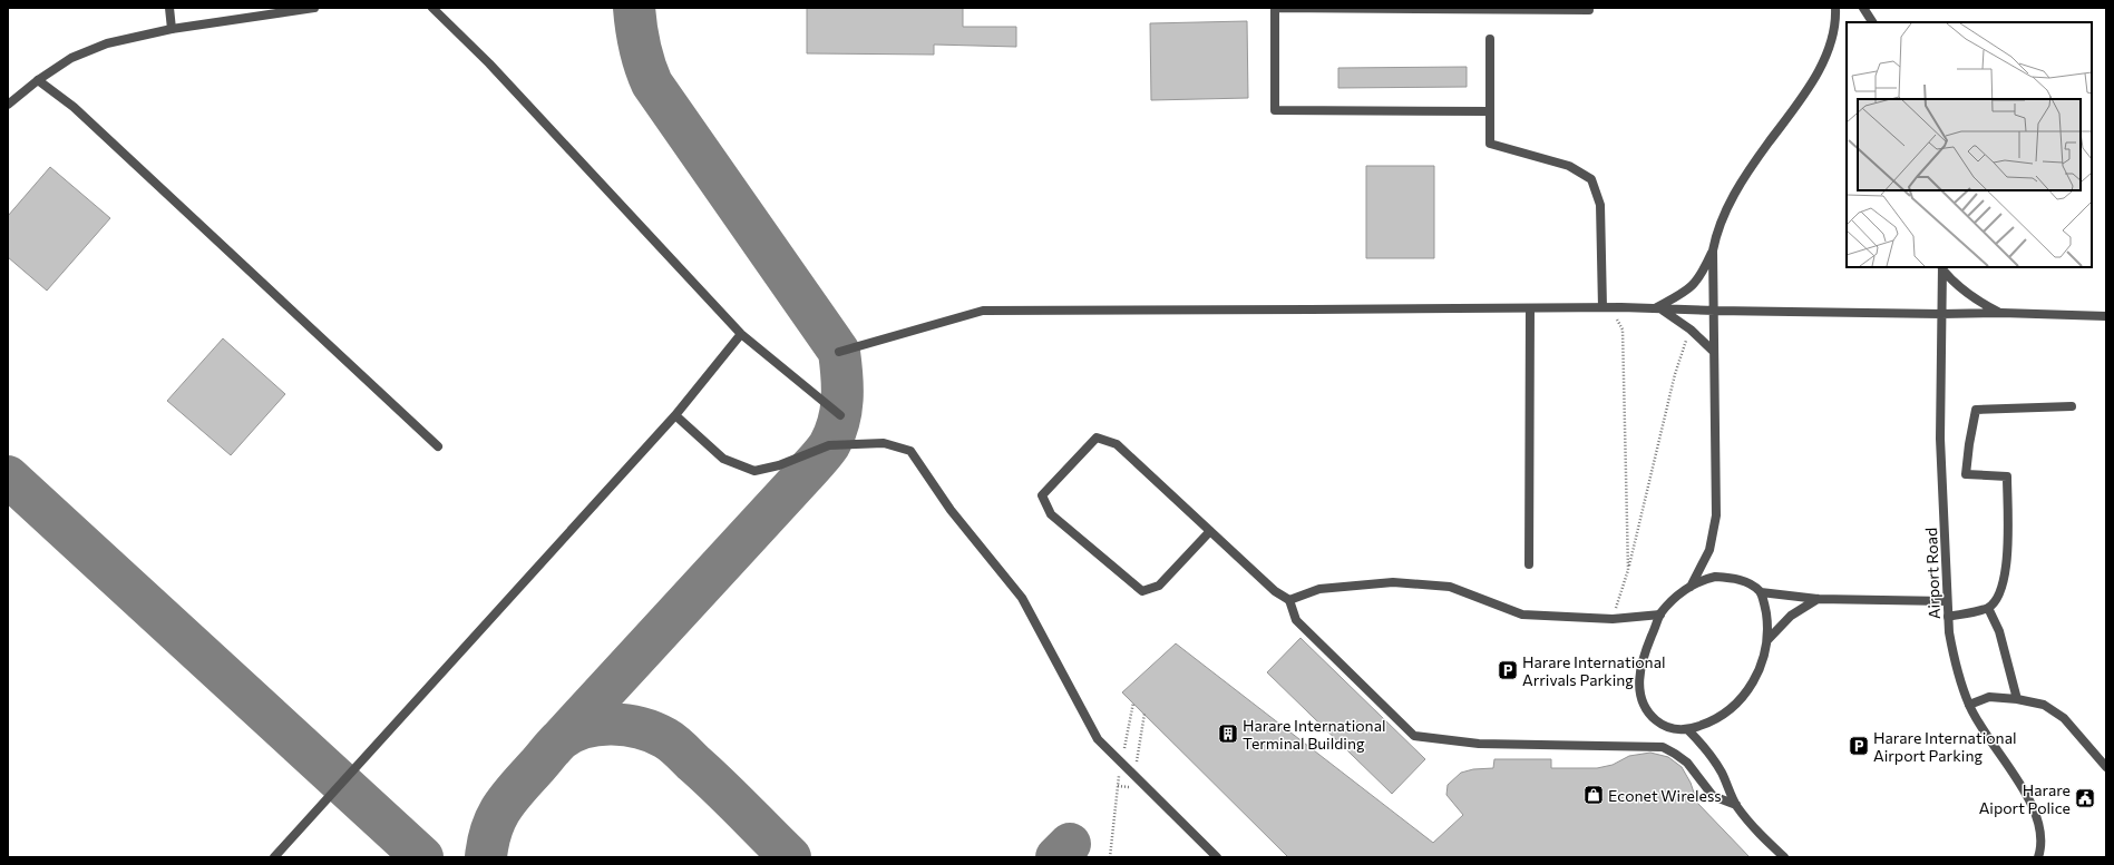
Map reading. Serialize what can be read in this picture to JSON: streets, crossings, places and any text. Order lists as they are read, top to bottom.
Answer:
{
  "streets": {
    "street": ["Airport Road"]
  },
  "places": {
    "parking": ["Harare International Arrivals Parking", "Harare International Airport Parking"],
    "building": ["Harare International Terminal Building"],
    "shop": ["Econet Wireless"],
    "public building": ["Harare Aiport Police"]
  }
}
